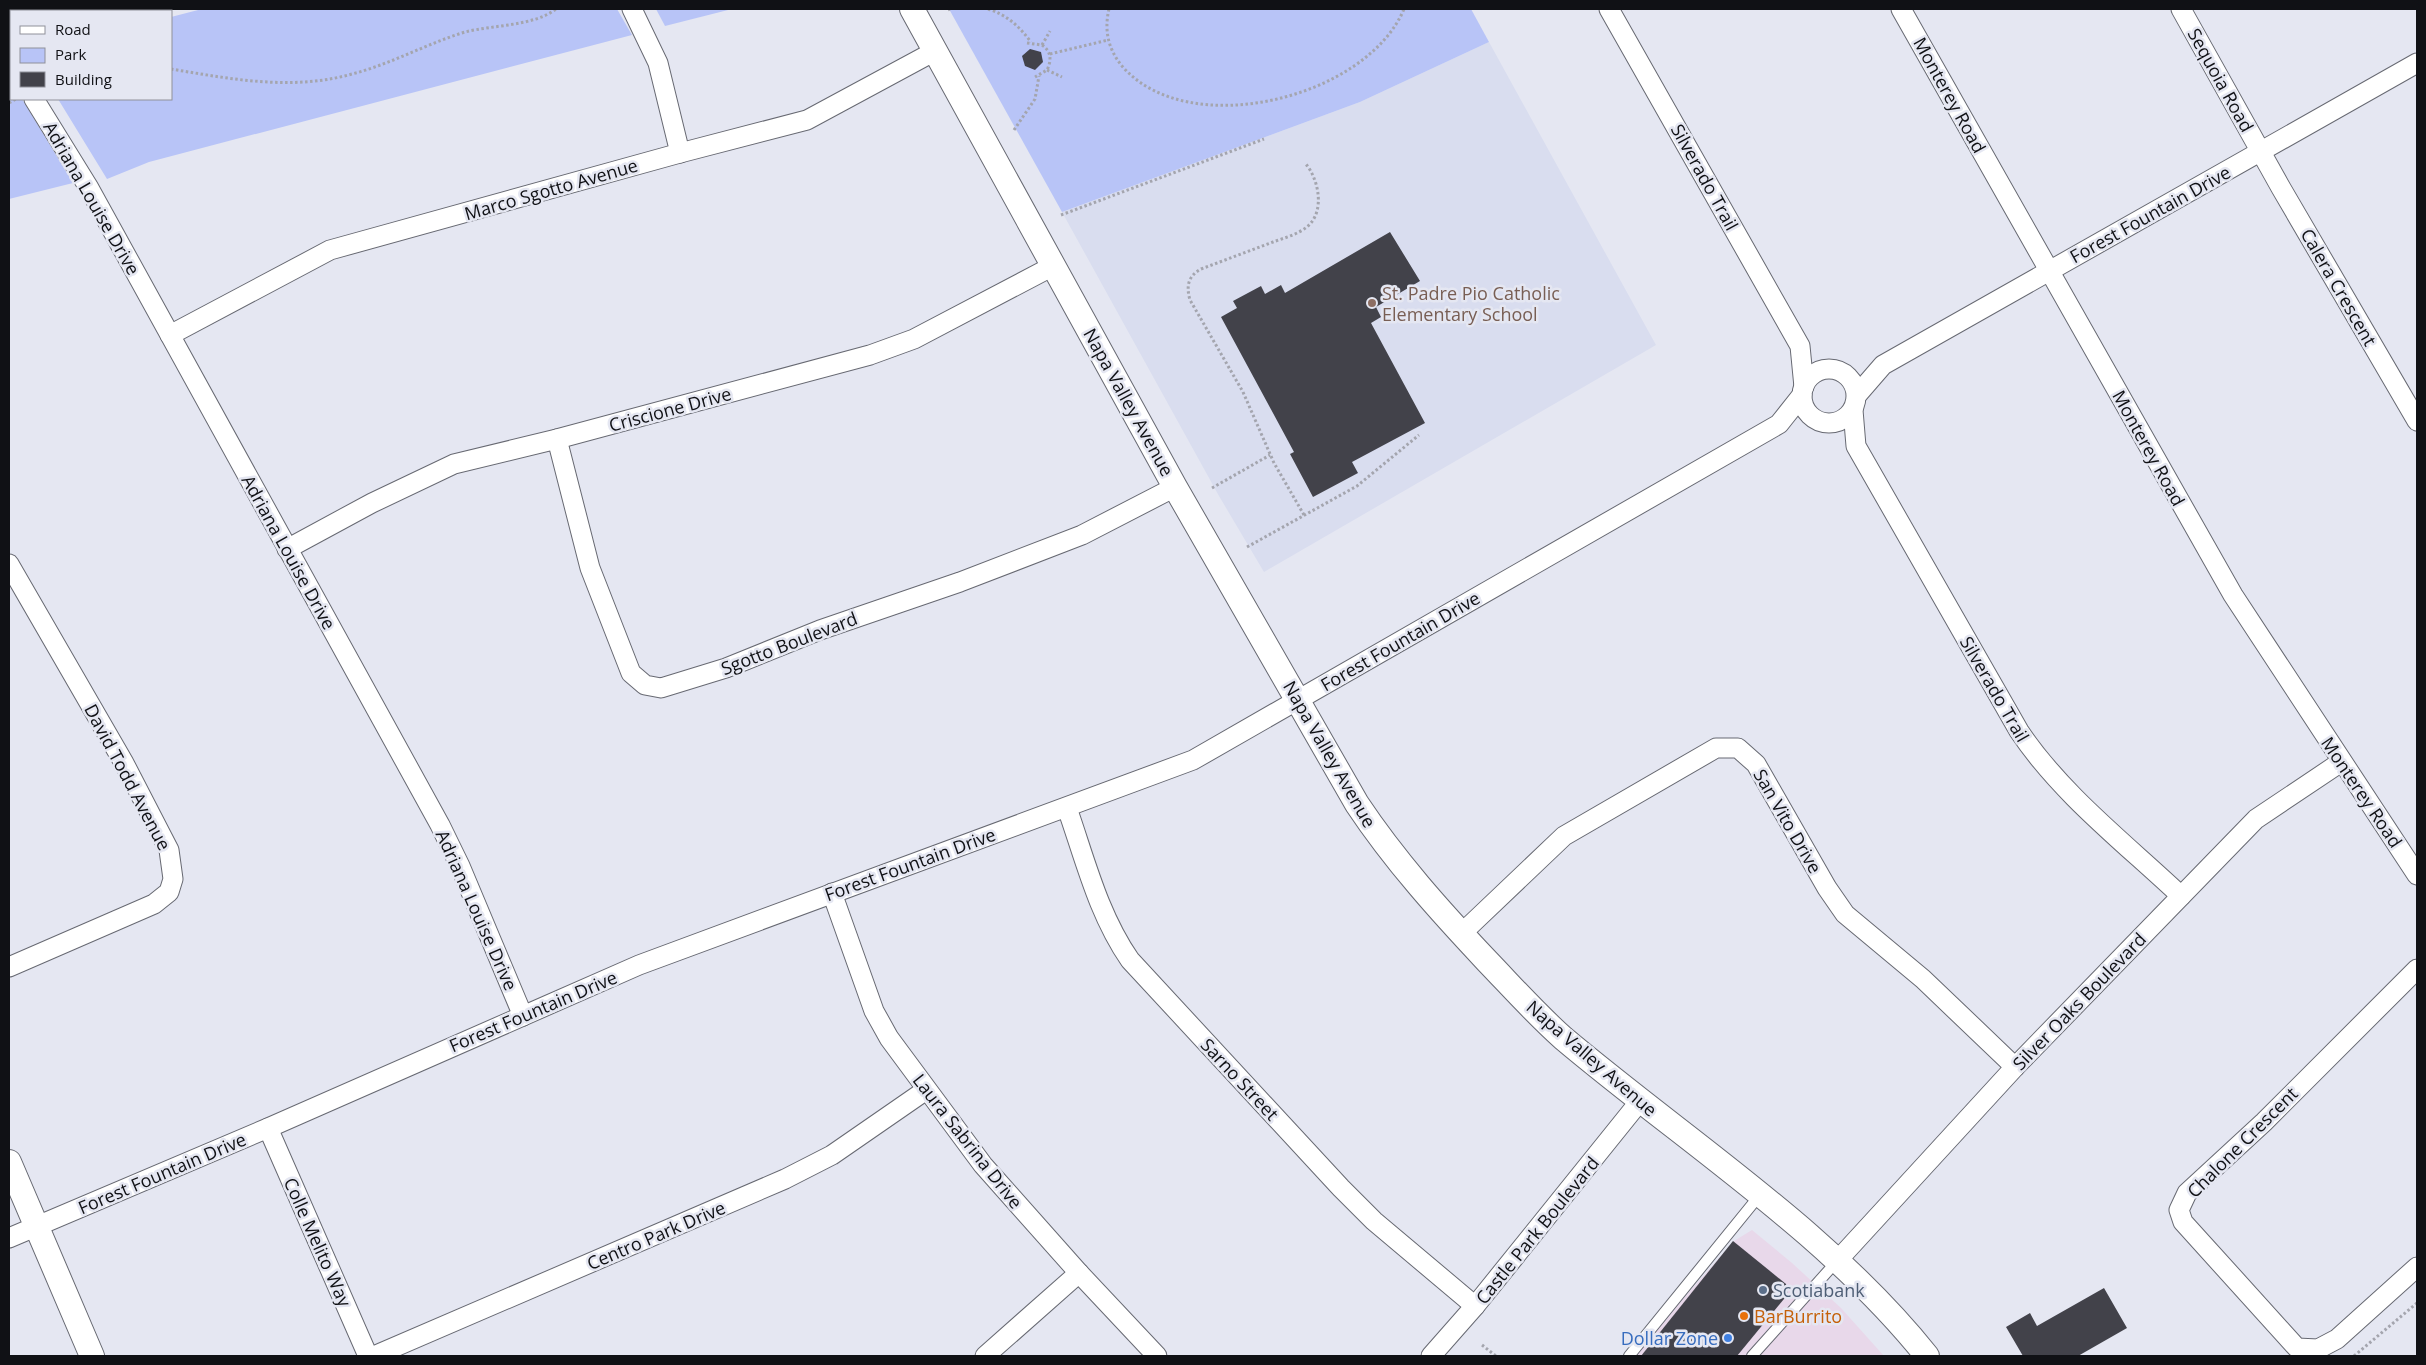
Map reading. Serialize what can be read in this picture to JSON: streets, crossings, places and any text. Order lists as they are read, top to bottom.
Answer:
{
  "streets": {
    "street": [
      "Sequoia Road",
      "Monterey Road",
      "Silverado Trail",
      "Marco Sgotto Avenue",
      "Adriana Louise Drive",
      "Forest Fountain Drive",
      "Calera Crescent",
      "Napa Valley Avenue",
      "Criscione Drive",
      "Sgotto Boulevard",
      "David Todd Avenue",
      "San Vito Drive",
      "Silver Oaks Boulevard",
      "Sarno Street",
      "Laura Sabrina Drive",
      "Chalone Crescent",
      "Castle Park Boulevard",
      "Centro Park Drive",
      "Colle Melito Way"
    ]
  },
  "crossings": [
    ["Sequoia Road", "Forest Fountain Drive"],
    ["Sequoia Road", "Calera Crescent"],
    ["Monterey Road", "Forest Fountain Drive"],
    ["Monterey Road", "Silver Oaks Boulevard"],
    ["Silverado Trail", "Forest Fountain Drive"],
    ["Silverado Trail", "Silver Oaks Boulevard"],
    ["Marco Sgotto Avenue", "Adriana Louise Drive"],
    ["Marco Sgotto Avenue", "Napa Valley Avenue"],
    ["Adriana Louise Drive", "Forest Fountain Drive"],
    ["Adriana Louise Drive", "Criscione Drive"],
    ["Forest Fountain Drive", "Calera Crescent"],
    ["Forest Fountain Drive", "Napa Valley Avenue"],
    ["Forest Fountain Drive", "Sarno Street"],
    ["Forest Fountain Drive", "Laura Sabrina Drive"],
    ["Forest Fountain Drive", "Colle Melito Way"],
    ["Napa Valley Avenue", "Criscione Drive"],
    ["Napa Valley Avenue", "Sgotto Boulevard"],
    ["Napa Valley Avenue", "San Vito Drive"],
    ["Napa Valley Avenue", "Silver Oaks Boulevard"],
    ["Napa Valley Avenue", "Castle Park Boulevard"],
    ["Criscione Drive", "Sgotto Boulevard"],
    ["San Vito Drive", "Silver Oaks Boulevard"],
    ["Sarno Street", "Castle Park Boulevard"],
    ["Laura Sabrina Drive", "Centro Park Drive"]
  ],
  "places": [
    "St. Padre Pio Catholic Elementary School",
    "Scotiabank",
    "BarBurrito",
    "Dollar Zone"
  ],
  "legend": ["Road", "Park", "Building"]
}
